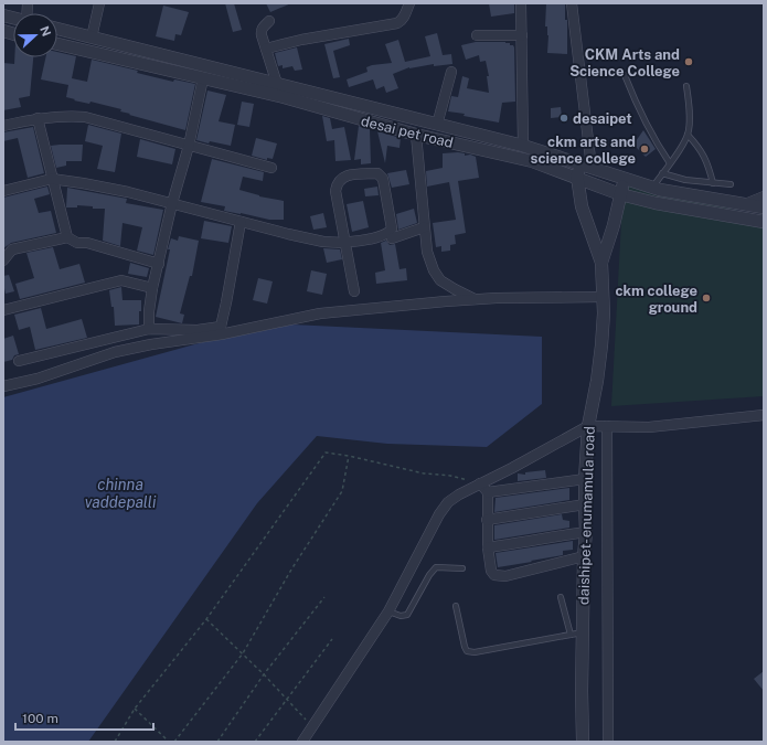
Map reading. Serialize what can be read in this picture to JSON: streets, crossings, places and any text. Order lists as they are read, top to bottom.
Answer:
{
  "streets": {
    "street": ["desai pet road", "daishipet- enumamula road"]
  },
  "crossings": [
    ["desai pet road", "daishipet- enumamula road"]
  ],
  "water": ["chinna vaddepalli"],
  "places": [
    "CKM Arts and Science College",
    "desaipet",
    "ckm arts and science college",
    "ckm college ground"
  ],
  "scale_bar": "100 m",
  "north": "right"
}
